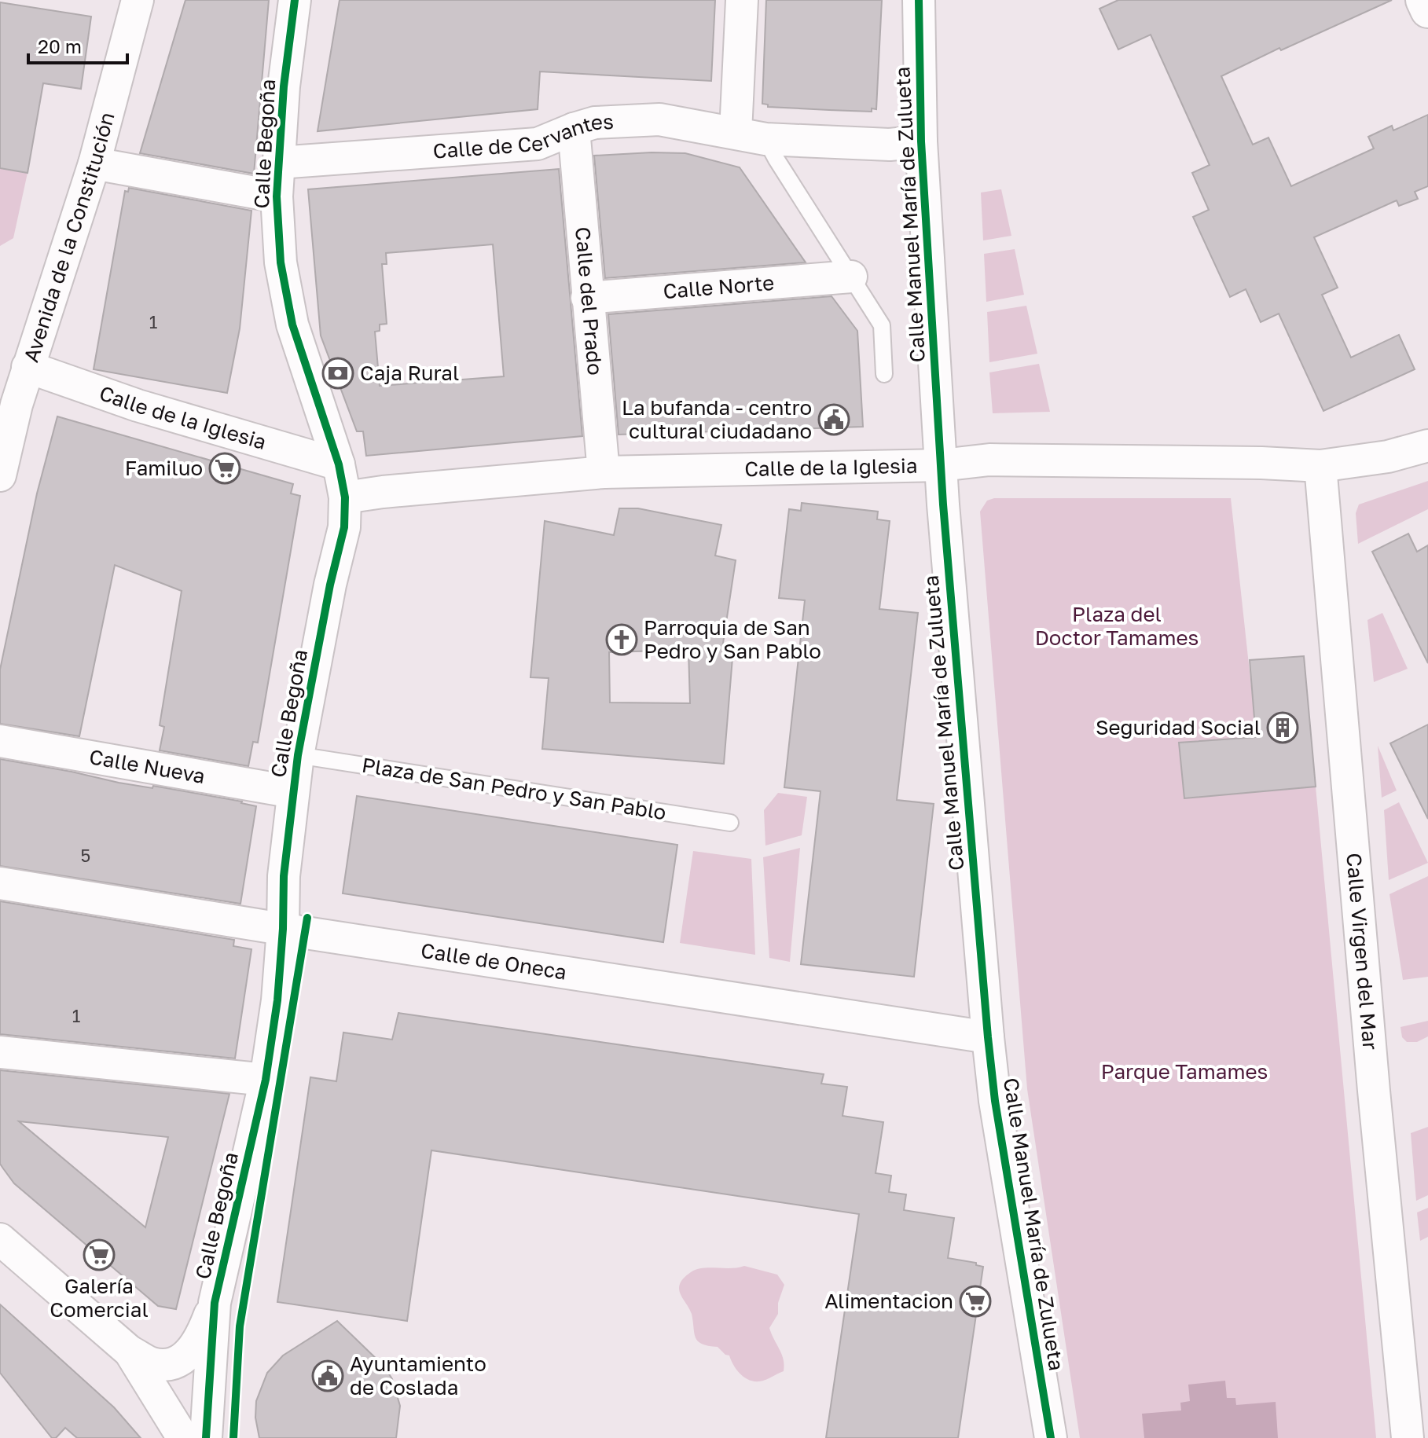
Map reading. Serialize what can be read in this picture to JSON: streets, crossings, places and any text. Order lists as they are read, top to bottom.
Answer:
{
  "streets": {
    "street": [
      "Calle de Cervantes",
      "Calle Begoña",
      "Calle Manuel María de Zulueta",
      "Avenida de la Constitución",
      "Calle Norte",
      "Calle del Prado",
      "Calle de la Iglesia",
      "Calle Nueva",
      "Calle Virgen del Mar",
      "Calle de Oneca"
    ],
    "lane": ["Plaza de San Pedro y San Pablo"]
  },
  "crossings": [
    ["Calle de Cervantes", "Calle Begoña"],
    ["Calle de Cervantes", "Calle Manuel María de Zulueta"],
    ["Calle de Cervantes", "Calle del Prado"],
    ["Calle Begoña", "Calle de la Iglesia"],
    ["Calle Begoña", "Calle Nueva"],
    ["Calle Begoña", "Plaza de San Pedro y San Pablo"],
    ["Calle Begoña", "Calle de Oneca"],
    ["Calle Manuel María de Zulueta", "Calle de la Iglesia"],
    ["Calle Manuel María de Zulueta", "Calle de Oneca"],
    ["Avenida de la Constitución", "Calle de la Iglesia"],
    ["Calle Norte", "Calle del Prado"],
    ["Calle del Prado", "Calle de la Iglesia"],
    ["Calle de la Iglesia", "Calle Virgen del Mar"]
  ],
  "parks": ["Plaza del Doctor Tamames", "Parque Tamames"],
  "places": {
    "bank": ["Caja Rural"],
    "public building": ["La bufanda - centro cultural ciudadano", "Ayuntamiento de Coslada"],
    "supermarket": ["Familuo", "Galería Comercial", "Alimentacion"],
    "church": ["Parroquia de San Pedro y San Pablo"],
    "building": ["Seguridad Social"]
  },
  "house_numbers": ["1", "5", "1"],
  "scale_bar": "20 m"
}
